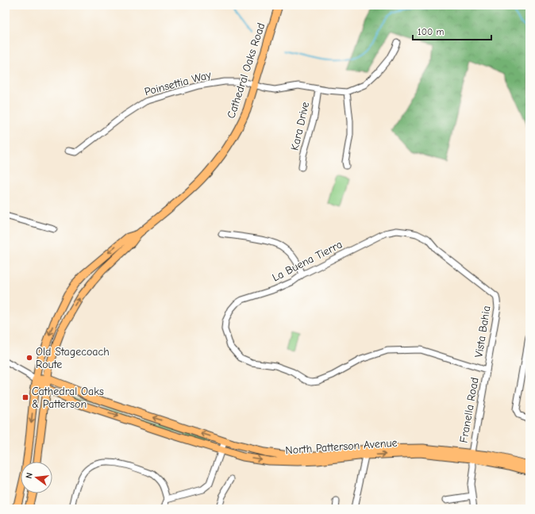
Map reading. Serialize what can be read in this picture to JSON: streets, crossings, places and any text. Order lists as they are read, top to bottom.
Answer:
{
  "streets": {
    "main road": ["Cathedral Oaks Road", "North Patterson Avenue"],
    "street": [
      "Poinsettia Way",
      "Kara Drive",
      "La Buena Tierra",
      "Vista Bahia",
      "Franella Road"
    ]
  },
  "crossings": [
    ["Cathedral Oaks Road", "Poinsettia Way"],
    ["Cathedral Oaks Road", "North Patterson Avenue"],
    ["Poinsettia Way", "Kara Drive"],
    ["La Buena Tierra", "Vista Bahia"],
    ["La Buena Tierra", "Franella Road"],
    ["Vista Bahia", "Franella Road"],
    ["Franella Road", "North Patterson Avenue"]
  ],
  "places": {
    "other": ["Old Stagecoach Route"],
    "transit": ["Cathedral Oaks & Patterson"]
  },
  "scale_bar": "100 m",
  "north": "left"
}
